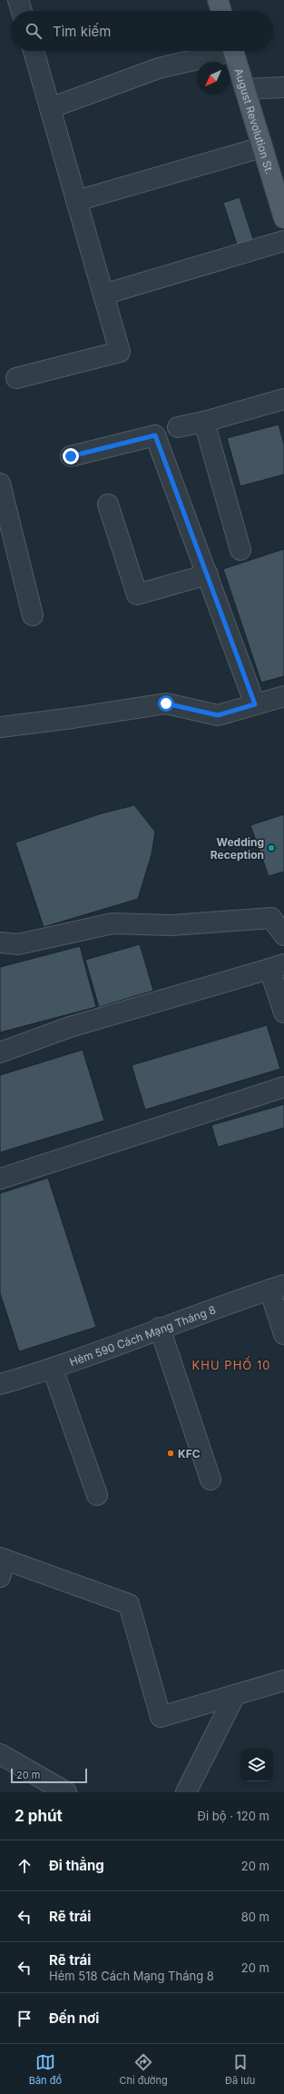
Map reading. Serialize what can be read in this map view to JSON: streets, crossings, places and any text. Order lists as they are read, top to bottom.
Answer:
{
  "streets": {
    "main road": ["August Revolution St."],
    "street": ["Hẻm 590 Cách Mạng Tháng 8"]
  },
  "districts": ["KHU PHỐ 10"],
  "places": ["Wedding Reception", "KFC"],
  "scale_bar": "20 m",
  "north": "bottom left",
  "page": {
    "search": "Tìm kiếm",
    "scale": "20 m",
    "heading": ["2 phút", "Đi bộ · 120 m"],
    "list": [
      ["Đi thẳng", "20 m"],
      ["Rẽ trái", "80 m"],
      ["Rẽ trái", "Hẻm 518 Cách Mạng Tháng 8", "20 m"],
      "Đến nơi"
    ],
    "nav": ["Bản đồ", "Chỉ đường", "Đã lưu"]
  }
}
